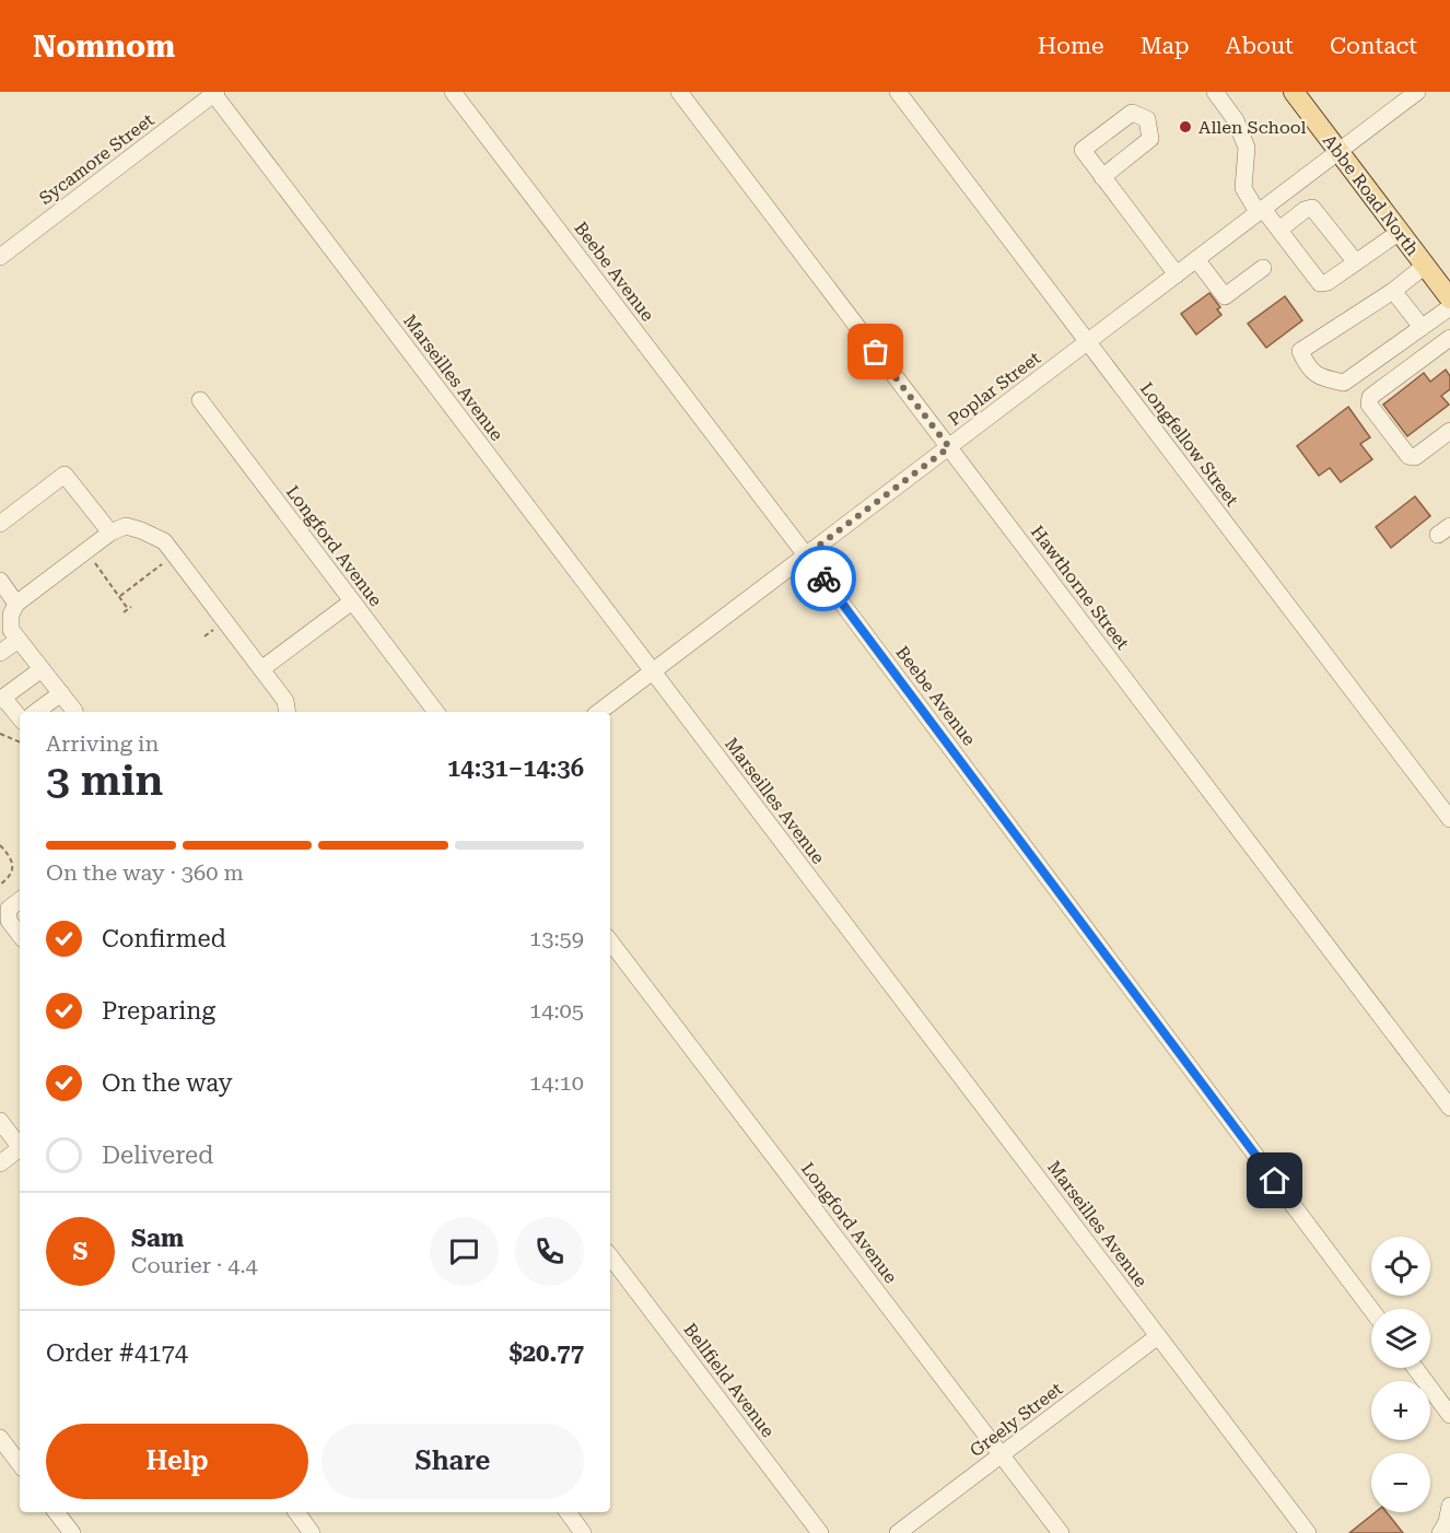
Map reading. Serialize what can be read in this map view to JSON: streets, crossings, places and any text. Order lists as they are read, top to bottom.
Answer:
{
  "streets": {
    "main road": ["Abbe Road North"],
    "street": [
      "Sycamore Street",
      "Beebe Avenue",
      "Marseilles Avenue",
      "Poplar Street",
      "Longfellow Street",
      "Longford Avenue",
      "Hawthorne Street",
      "Bellfield Avenue",
      "Greely Street"
    ]
  },
  "crossings": [
    ["Sycamore Street", "Marseilles Avenue"],
    ["Abbe Road North", "Poplar Street"],
    ["Beebe Avenue", "Poplar Street"],
    ["Marseilles Avenue", "Poplar Street"],
    ["Marseilles Avenue", "Greely Street"],
    ["Poplar Street", "Longfellow Street"],
    ["Poplar Street", "Hawthorne Street"],
    ["Longford Avenue", "Greely Street"]
  ],
  "places": ["Allen School"],
  "page": {
    "header": "Nomnom",
    "nav": [
      "Home",
      "Map",
      "About",
      "Contact"
    ],
    "heading": ["3 min", "Arriving in", "14:31–14:36"],
    "panel": [
      "Sam",
      "Courier · 4.4",
      "Order #4174",
      "$20.77"
    ],
    "bar": "On the way · 360 m",
    "list": [
      ["Confirmed", "13:59"],
      ["Preparing", "14:05"],
      ["On the way", "14:10"],
      "Delivered"
    ],
    "round": "S",
    "map_buttons": ["+", "−"],
    "buttons": ["Help", "Share"]
  }
}
